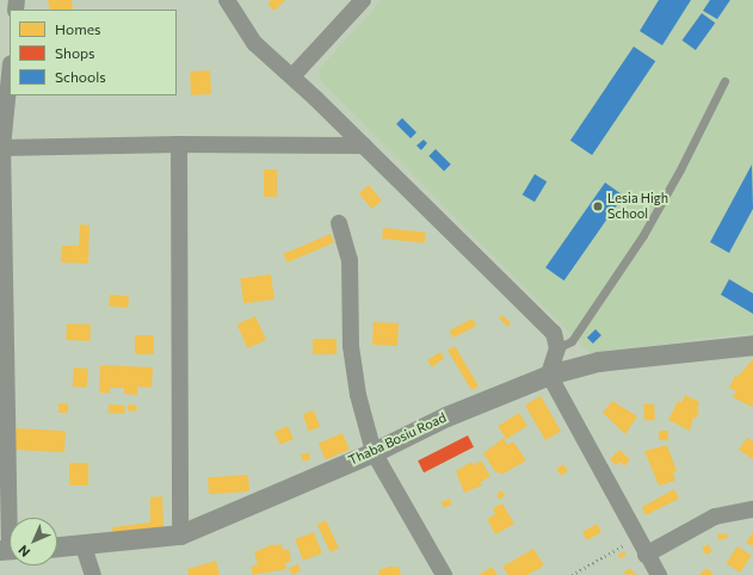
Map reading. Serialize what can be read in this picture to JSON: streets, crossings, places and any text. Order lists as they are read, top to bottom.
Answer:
{
  "streets": {
    "street": ["Thaba Bosiu Road"]
  },
  "places": ["Lesia High School"],
  "legend": ["Homes", "Shops", "Schools"],
  "north": "bottom left"
}
